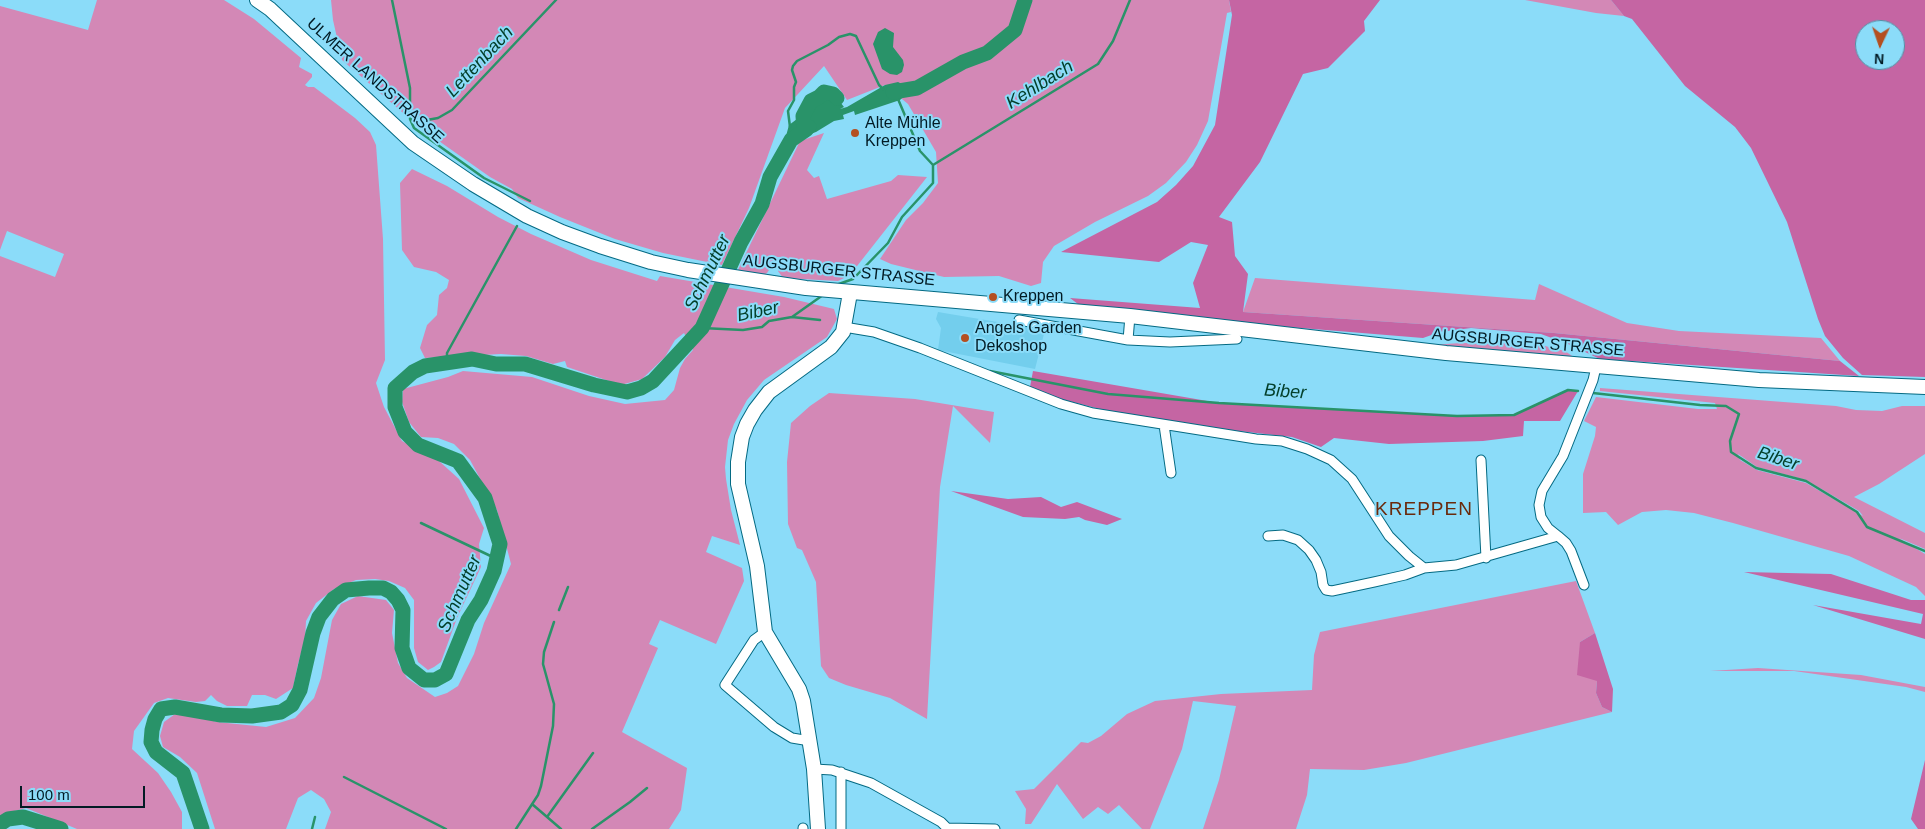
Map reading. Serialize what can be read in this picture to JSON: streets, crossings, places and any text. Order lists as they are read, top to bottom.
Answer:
{
  "streets": {
    "main road": ["ULMER LANDSTRASSE", "AUGSBURGER STRASSE"]
  },
  "crossings": [
    ["ULMER LANDSTRASSE", "AUGSBURGER STRASSE"]
  ],
  "districts": ["KREPPEN"],
  "water": [
    "Lettenbach",
    "Kehlbach",
    "Schmutter",
    "Biber"
  ],
  "places": ["Alte Mühle Kreppen", "Kreppen", "Angels Garden Dekoshop"],
  "scale_bar": "100 m",
  "north": "bottom"
}
